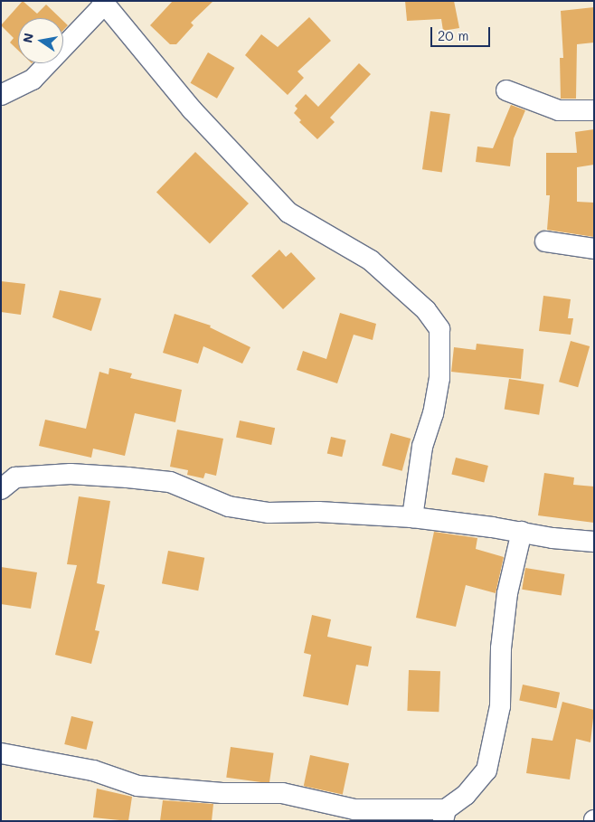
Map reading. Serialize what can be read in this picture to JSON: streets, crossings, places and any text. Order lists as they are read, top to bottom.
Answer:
{
  "scale_bar": "20 m",
  "north": "left"
}
